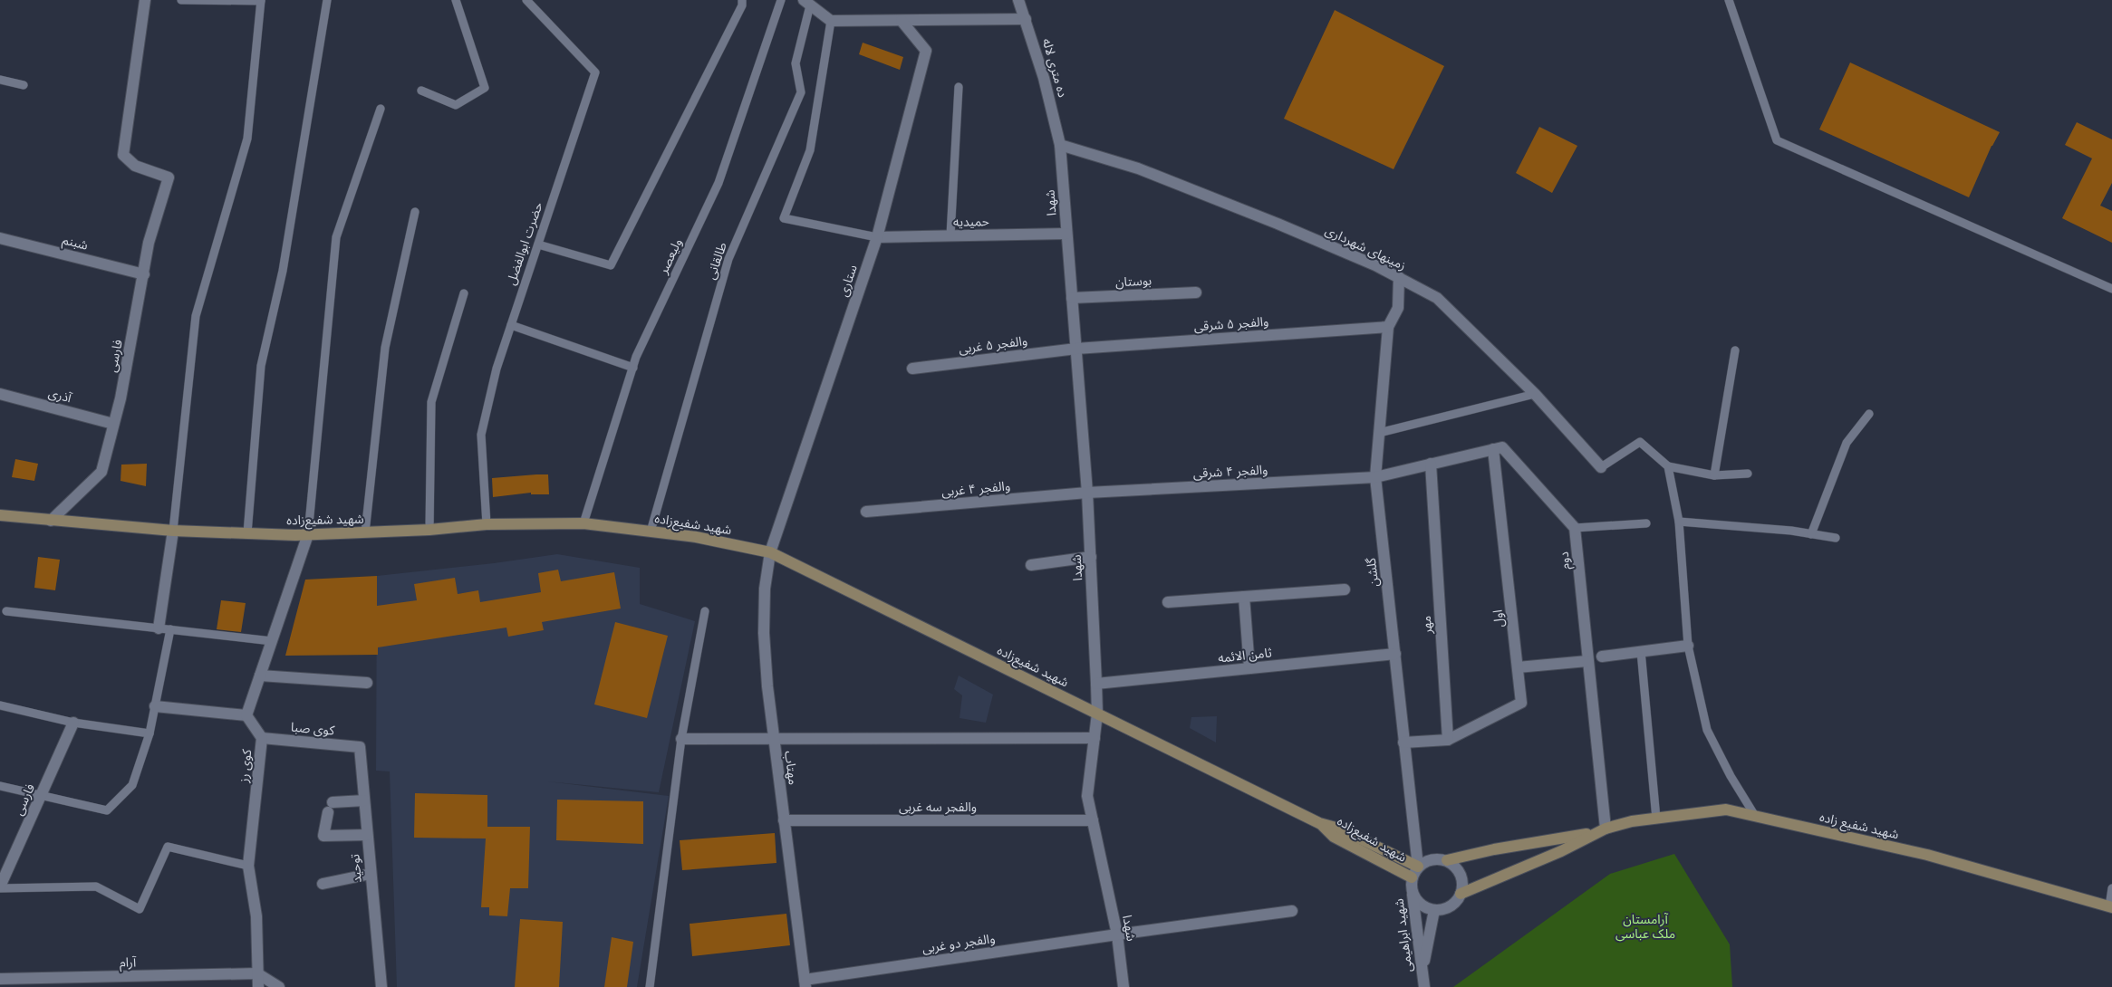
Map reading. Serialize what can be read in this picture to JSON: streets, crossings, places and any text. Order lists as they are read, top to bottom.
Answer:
{
  "streets": {
    "main road": ["شهید شفیع‌زاده", "شهید شفیع زاده"],
    "street": [
      "ده متری لاله",
      "شهدا",
      "حمیدیه",
      "شبنم",
      "زمینهای شهرداری",
      "ستاری",
      "بوستان",
      "والفجر ۵ شرقی",
      "والفجر ۵ غربی",
      "فارسی",
      "آذری",
      "والفجر ۴ شرقی",
      "والفجر ۴ غربی",
      "دوم",
      "گلشن",
      "اول",
      "مهر",
      "ثامن الائمه",
      "کوی صبا",
      "کوی رز",
      "مهتاب",
      "والفجر سه غربی",
      "توحید",
      "شهید ابراهیمی",
      "والفجر دو غربی",
      "آرام"
    ],
    "lane": ["حضرت ابوالفضل", "ولیعصر", "طالقانی"]
  },
  "crossings": [
    ["ده متری لاله", "شهدا"],
    ["ده متری لاله", "زمینهای شهرداری"],
    ["شهدا", "حمیدیه"],
    ["شهدا", "زمینهای شهرداری"],
    ["شهدا", "بوستان"],
    ["شهدا", "والفجر ۵ شرقی"],
    ["شهدا", "والفجر ۵ غربی"],
    ["شهدا", "والفجر ۴ شرقی"],
    ["شهدا", "والفجر ۴ غربی"],
    ["شهدا", "شهید شفیع‌زاده"],
    ["شهدا", "ثامن الائمه"],
    ["شهدا", "والفجر سه غربی"],
    ["شهدا", "والفجر دو غربی"],
    ["حمیدیه", "ستاری"],
    ["شبنم", "فارسی"],
    ["حضرت ابوالفضل", "شهید شفیع‌زاده"],
    ["زمینهای شهرداری", "گلشن"],
    ["ولیعصر", "شهید شفیع‌زاده"],
    ["طالقانی", "شهید شفیع‌زاده"],
    ["ستاری", "شهید شفیع‌زاده"],
    ["ستاری", "مهتاب"],
    ["والفجر ۵ شرقی", "والفجر ۵ غربی"],
    ["والفجر ۵ شرقی", "گلشن"],
    ["فارسی", "آذری"],
    ["فارسی", "شهید شفیع‌زاده"],
    ["والفجر ۴ شرقی", "والفجر ۴ غربی"],
    ["والفجر ۴ شرقی", "گلشن"],
    ["شهید شفیع‌زاده", "گلشن"],
    ["شهید شفیع‌زاده", "مهتاب"],
    ["شهید شفیع‌زاده", "شهید شفیع زاده"],
    ["شهید شفیع‌زاده", "شهید ابراهیمی"],
    ["دوم", "شهید شفیع زاده"],
    ["گلشن", "ثامن الائمه"],
    ["گلشن", "شهید شفیع زاده"],
    ["گلشن", "شهید ابراهیمی"],
    ["اول", "مهر"],
    ["کوی صبا", "کوی رز"],
    ["کوی صبا", "توحید"],
    ["کوی رز", "آرام"],
    ["مهتاب", "والفجر سه غربی"],
    ["مهتاب", "والفجر دو غربی"],
    ["شهید شفیع زاده", "شهید ابراهیمی"]
  ],
  "parks": ["آرامستان ملک عباسی"]
}
